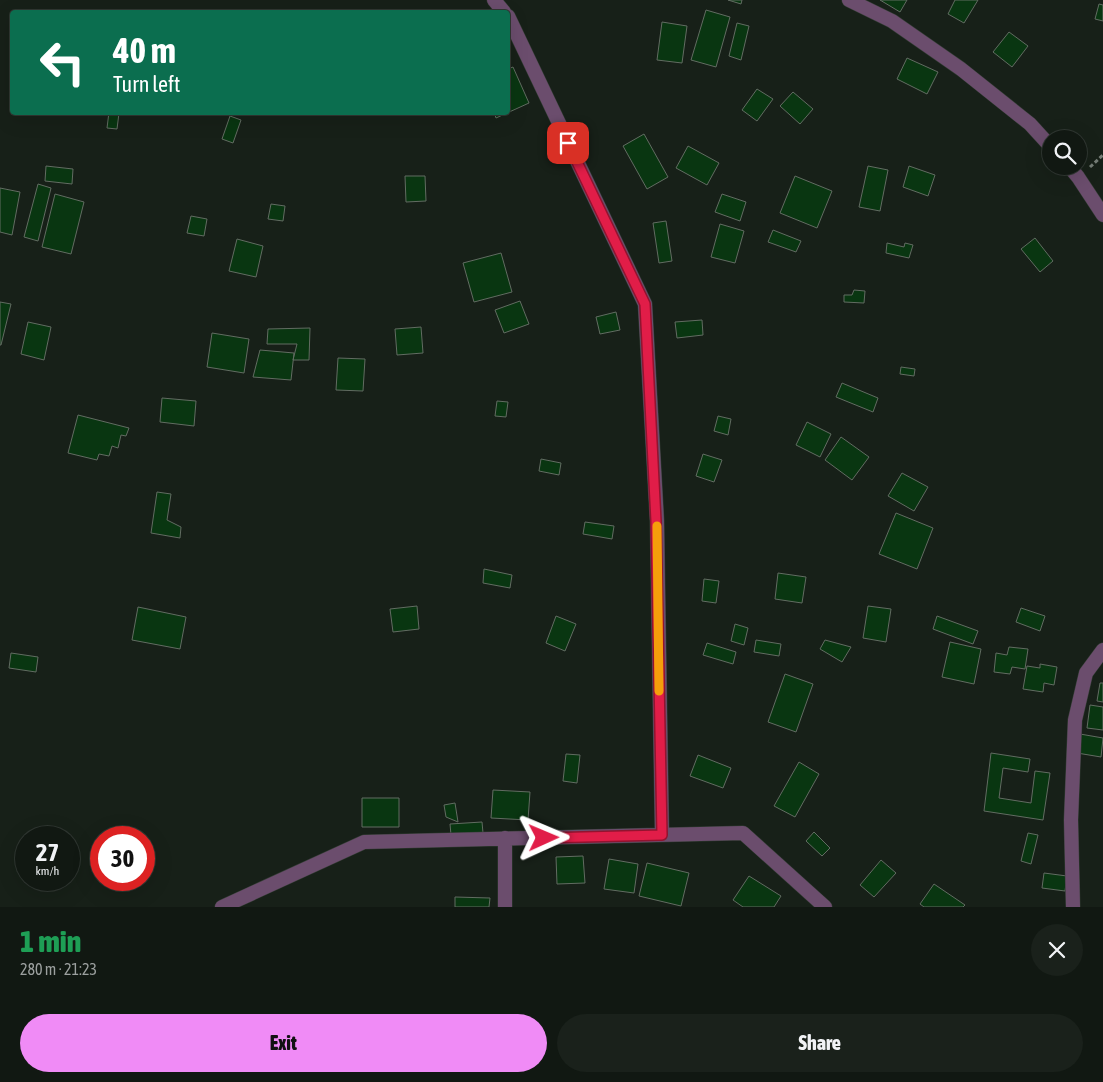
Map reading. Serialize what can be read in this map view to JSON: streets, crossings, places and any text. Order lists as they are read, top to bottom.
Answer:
{
  "page": {
    "turn": ["40 m", "Turn left"],
    "speed": "27 km/h",
    "limit": "30",
    "heading": ["1 min", "280 m · 21:23"],
    "buttons": ["Exit", "Share"]
  }
}
